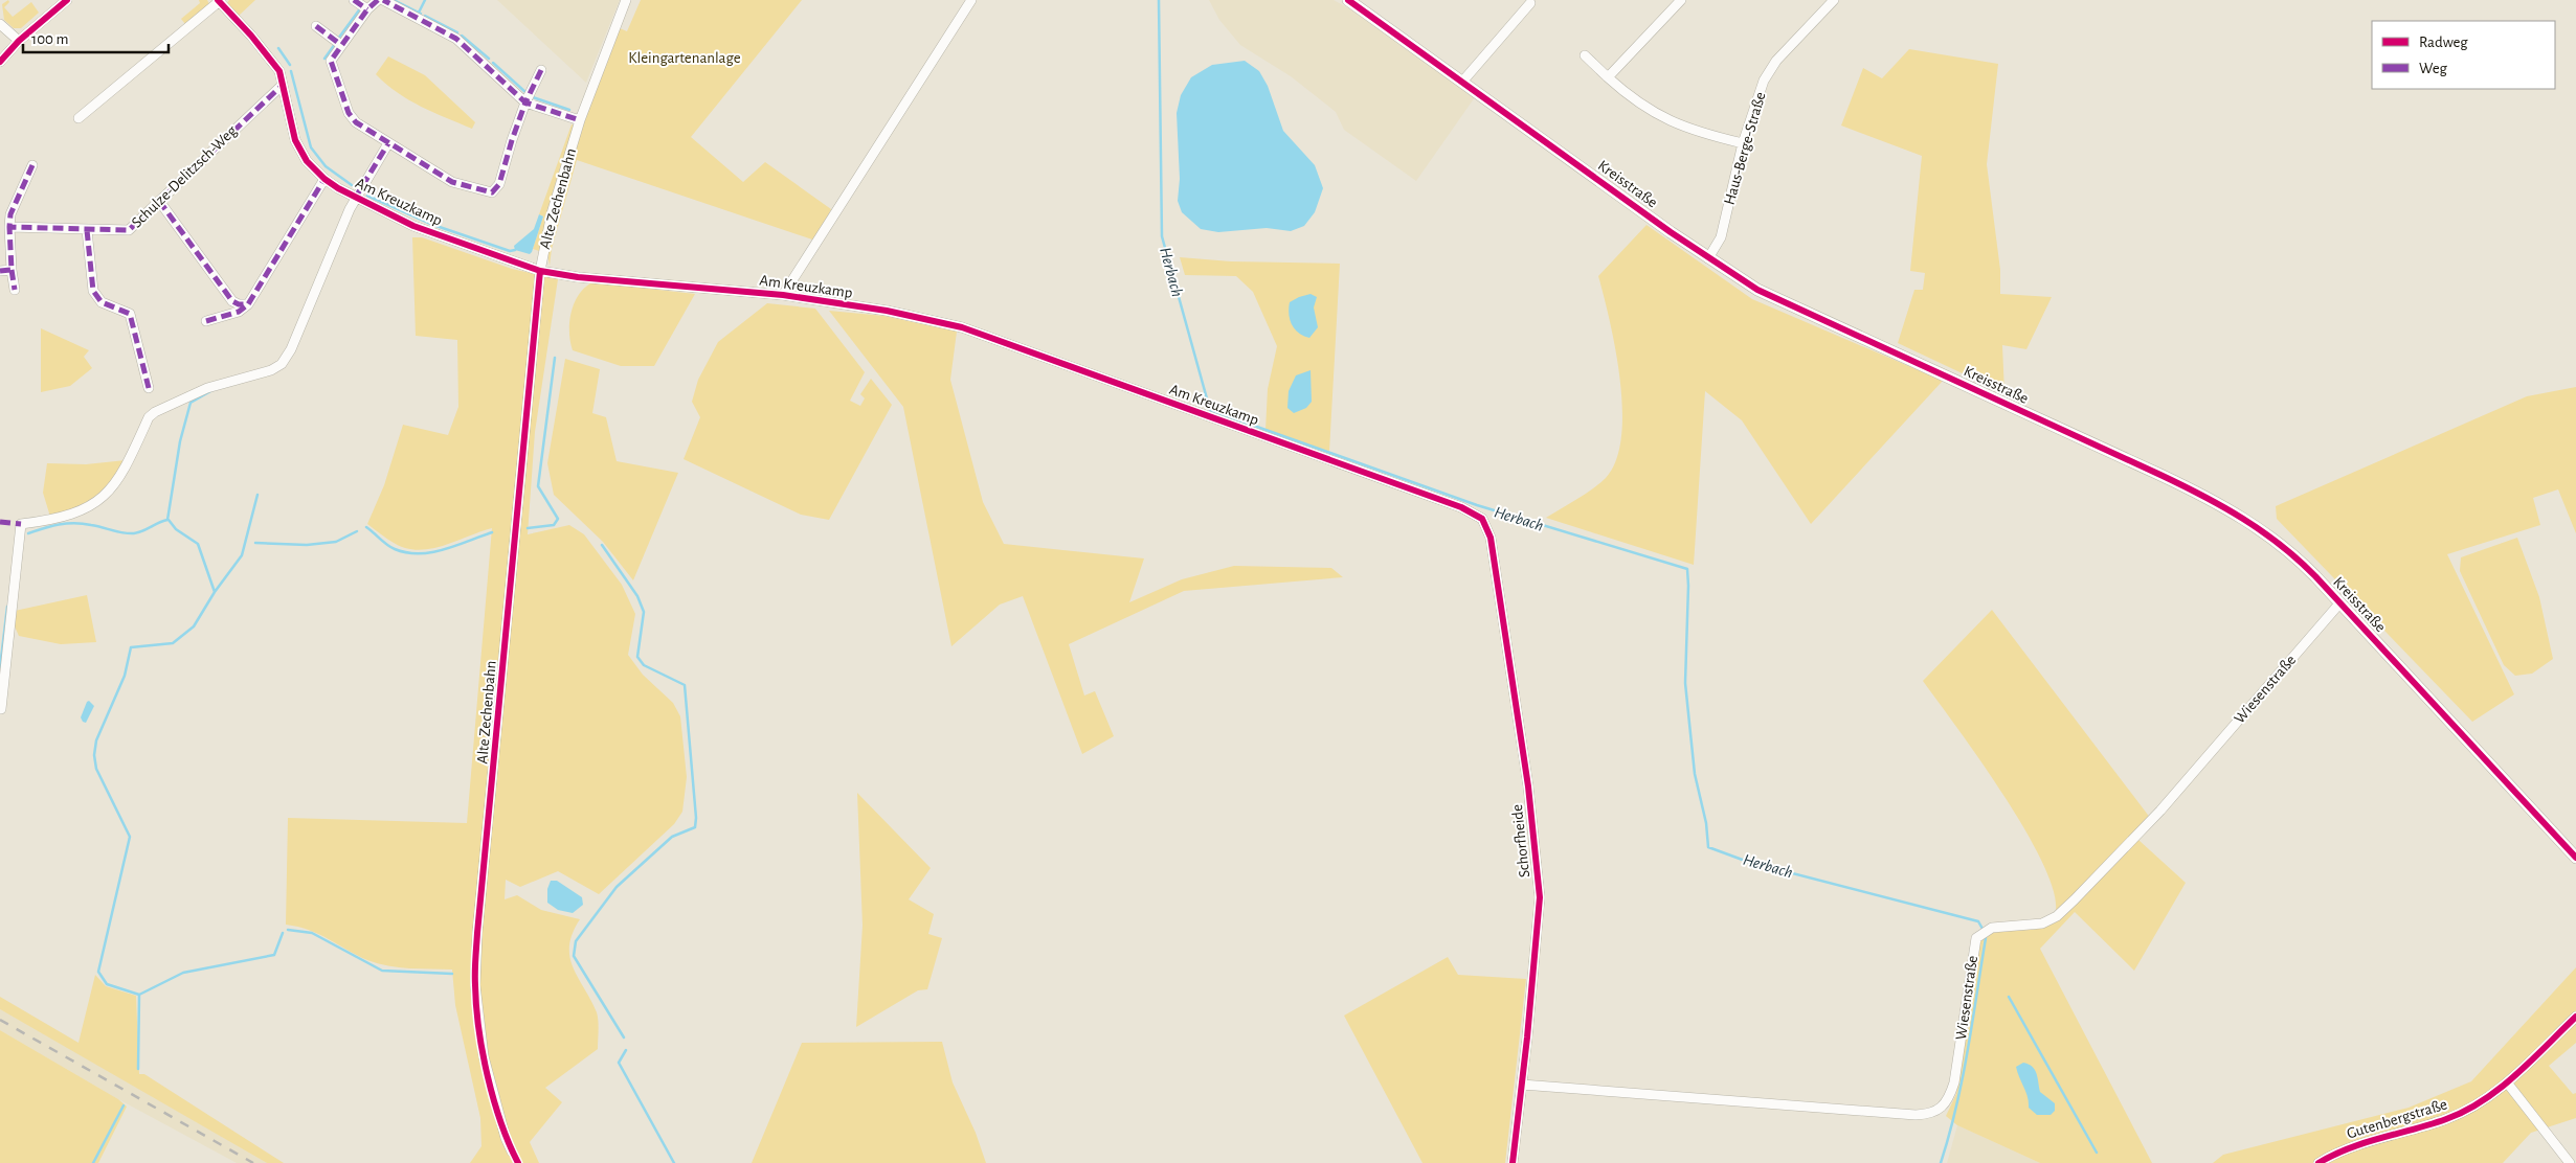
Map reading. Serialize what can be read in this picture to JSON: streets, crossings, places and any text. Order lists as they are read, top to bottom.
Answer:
{
  "streets": {
    "main road": ["Kreisstraße"],
    "street": [
      "Haus-Berge-Straße",
      "Schulze-Delitzsch-Weg",
      "Alte Zechenbahn",
      "Am Kreuzkamp",
      "Wiesenstraße",
      "Schorfheide",
      "Gutenbergstraße"
    ]
  },
  "crossings": [
    ["Haus-Berge-Straße", "Kreisstraße"],
    ["Schulze-Delitzsch-Weg", "Am Kreuzkamp"],
    ["Kreisstraße", "Wiesenstraße"],
    ["Alte Zechenbahn", "Am Kreuzkamp"],
    ["Am Kreuzkamp", "Schorfheide"],
    ["Wiesenstraße", "Schorfheide"]
  ],
  "water": ["Herbach"],
  "parks": ["Kleingartenanlage"],
  "legend": ["Radweg", "Weg"],
  "scale_bar": "100 m"
}
